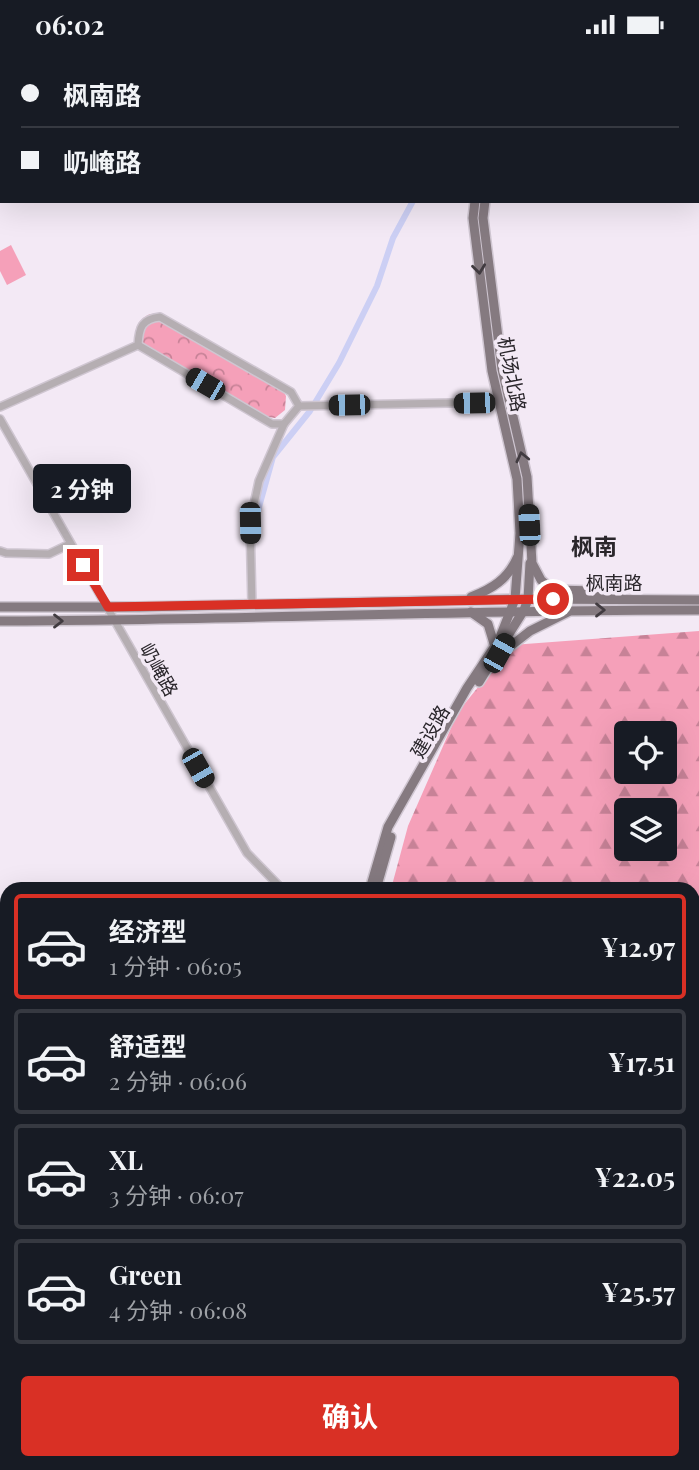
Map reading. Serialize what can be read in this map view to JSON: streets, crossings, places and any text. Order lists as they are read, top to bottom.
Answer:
{
  "streets": {
    "main road": ["机场北路", "枫南路", "建设路"],
    "street": ["屷崦路"]
  },
  "crossings": [
    ["机场北路", "枫南路"],
    ["机场北路", "建设路"],
    ["枫南路", "屷崦路"],
    ["枫南路", "建设路"]
  ],
  "districts": ["枫南"],
  "page": {
    "status": "06:02",
    "banner": ["枫南路", "屷崦路"],
    "bubble": "2 分钟",
    "list": [
      {
        "name": "经济型",
        "note": "1 分钟 · 06:05",
        "value": "¥12.97"
      },
      {
        "name": "舒适型",
        "note": "2 分钟 · 06:06",
        "value": "¥17.51"
      },
      {
        "name": "XL",
        "note": "3 分钟 · 06:07",
        "value": "¥22.05"
      },
      {
        "name": "Green",
        "note": "4 分钟 · 06:08",
        "value": "¥25.57"
      }
    ],
    "buttons": "确认"
  }
}
